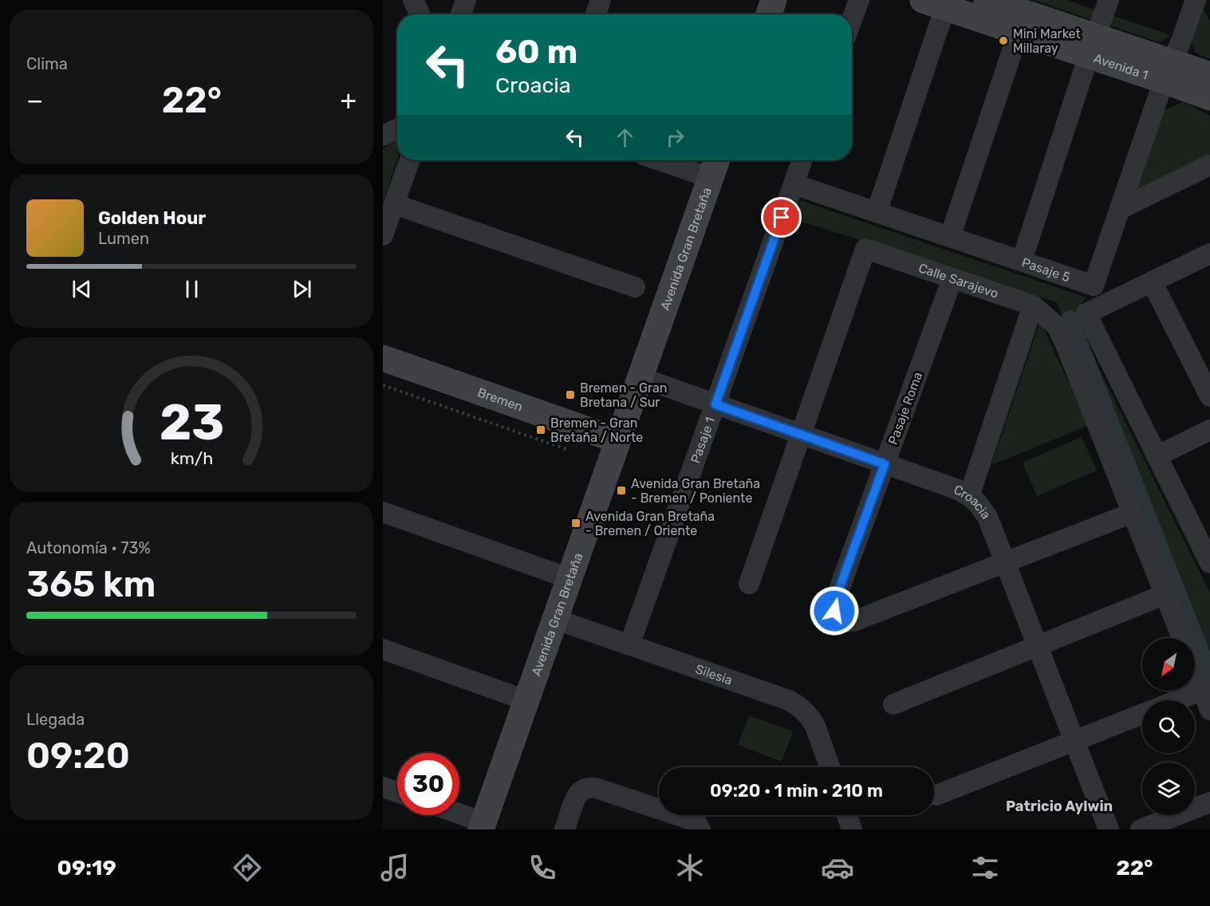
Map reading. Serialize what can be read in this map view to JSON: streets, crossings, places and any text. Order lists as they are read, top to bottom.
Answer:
{
  "streets": {
    "main road": ["Avenida 1", "Avenida Gran Bretaña", "Bremen"],
    "street": [
      "Pasaje 5",
      "Calle Sarajevo",
      "Pasaje Roma",
      "Pasaje 1",
      "Croacia",
      "Silesia"
    ]
  },
  "crossings": [
    ["Avenida Gran Bretaña", "Bremen"],
    ["Avenida Gran Bretaña", "Croacia"],
    ["Avenida Gran Bretaña", "Silesia"],
    ["Pasaje 5", "Pasaje 1"],
    ["Calle Sarajevo", "Pasaje Roma"],
    ["Calle Sarajevo", "Croacia"],
    ["Pasaje Roma", "Croacia"],
    ["Pasaje 1", "Croacia"],
    ["Pasaje 1", "Silesia"]
  ],
  "districts": ["Patricio Aylwin"],
  "places": {
    "other": ["Mini Market Millaray"],
    "transit": [
      "Bremen - Gran Bretana / Sur",
      "Bremen - Gran Bretaña / Norte",
      "Avenida Gran Bretaña - Bremen / Poniente",
      "Avenida Gran Bretaña - Bremen / Oriente"
    ]
  },
  "north": "bottom left",
  "page": {
    "tile": [
      "Clima",
      ["Autonomía · 73%", "365 km"],
      ["Llegada", "09:20"]
    ],
    "turn": ["60 m", "Croacia"],
    "heat": ["−", "22°", "+"],
    "song": ["Golden Hour", "Lumen"],
    "limit": "30",
    "trip": "09:20 · 1 min · 210 m",
    "tabs": ["09:19", "22°"],
    "gauge": ["23", "km/h"]
  }
}
